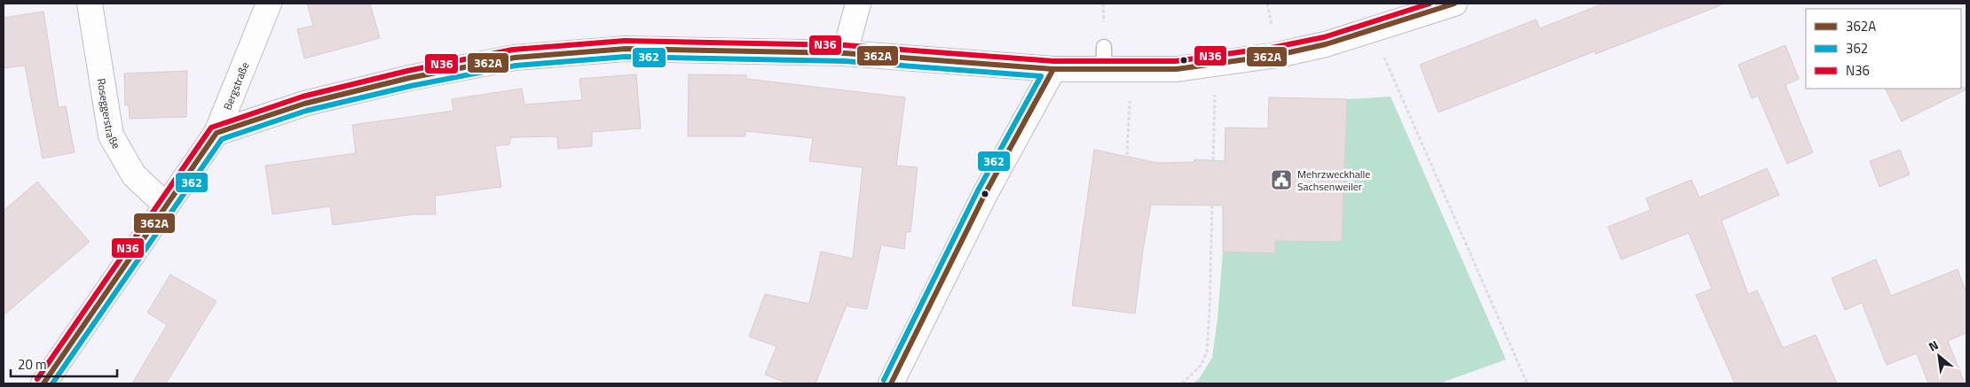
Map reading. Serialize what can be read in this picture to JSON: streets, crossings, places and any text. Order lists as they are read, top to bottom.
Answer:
{
  "streets": {
    "street": ["Bergstraße", "Roseggerstraße"]
  },
  "crossings": [
    ["Bergstraße", "Roseggerstraße"]
  ],
  "places": {
    "public building": ["Mehrzweckhalle Sachsenweiler"]
  },
  "lines": ["transit line 362A", "transit line N36", "transit line 362"],
  "legend": ["362A", "362", "N36"],
  "scale_bar": "20 m",
  "north": "top left"
}
